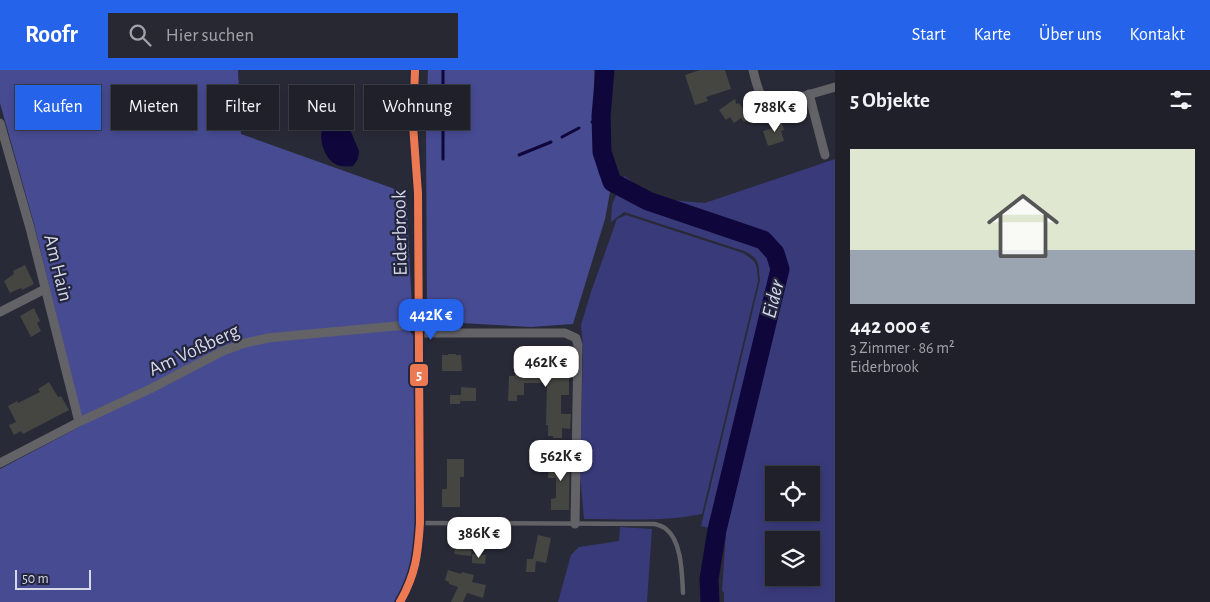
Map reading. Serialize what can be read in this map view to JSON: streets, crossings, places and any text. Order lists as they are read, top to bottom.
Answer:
{
  "streets": {
    "street": ["Eiderbrook", "Am Hain", "Am Voßberg"]
  },
  "crossings": [
    ["Eiderbrook", "Am Voßberg"],
    ["Am Hain", "Am Voßberg"]
  ],
  "water": ["Eider"],
  "lines": ["transit line 5"],
  "scale_bar": "50 m",
  "page": {
    "header": "Roofr",
    "search": "Hier suchen",
    "nav": [
      "Start",
      "Karte",
      "Über uns",
      "Kontakt"
    ],
    "heading": "5 Objekte",
    "chip": [
      "Kaufen",
      "Mieten",
      "Filter",
      "Neu",
      "Wohnung"
    ],
    "price": [
      "788K €",
      "442K €",
      "462K €",
      "562K €",
      "386K €"
    ],
    "list": [
      {
        "name": "442 000 €",
        "note": "3 Zimmer · 86 m² · Eiderbrook"
      }
    ],
    "scale": "50 m"
  }
}
